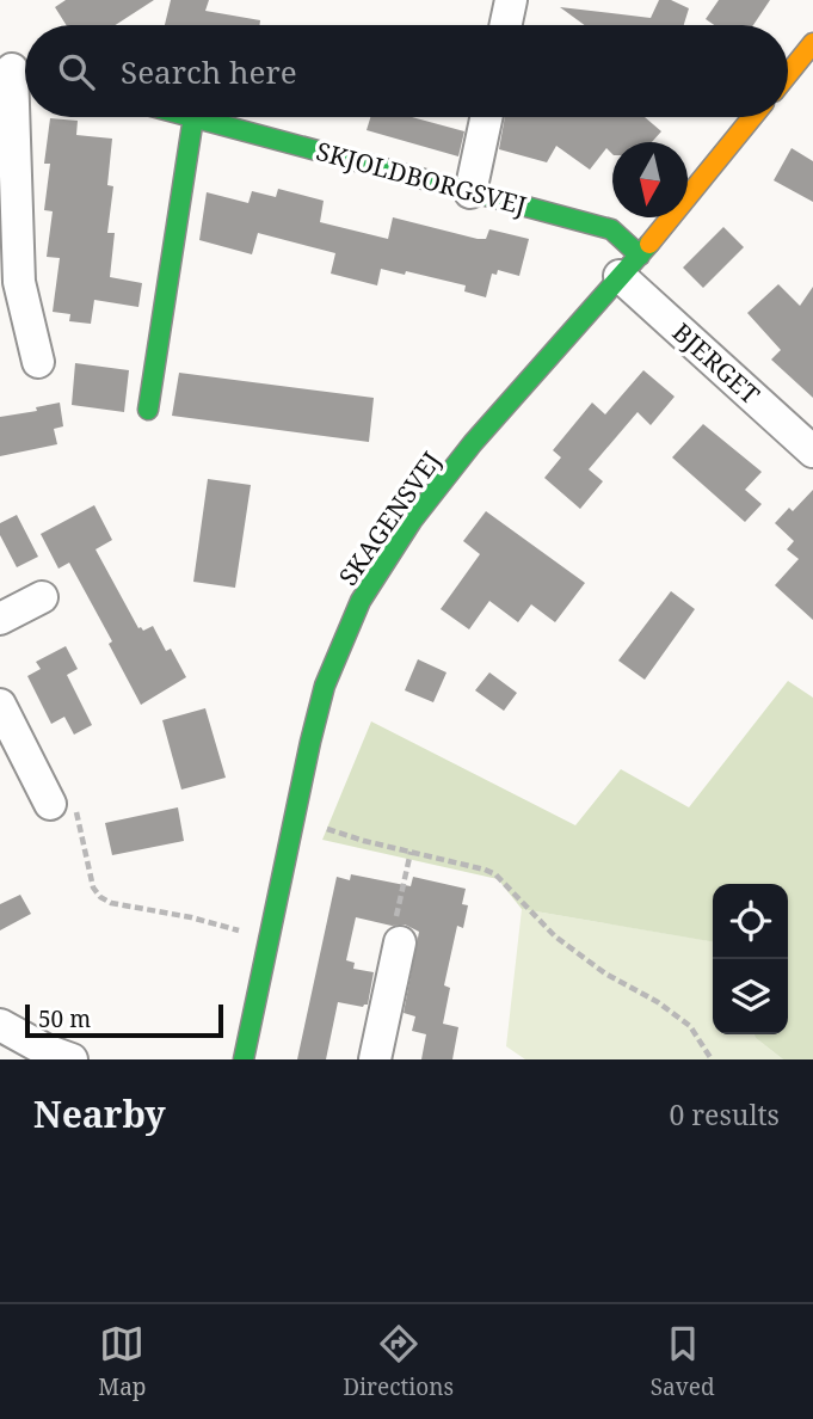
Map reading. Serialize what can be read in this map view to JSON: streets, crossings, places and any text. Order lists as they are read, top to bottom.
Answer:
{
  "streets": {
    "street": ["SKJOLDBORGSVEJ", "BJERGET", "SKAGENSVEJ"]
  },
  "crossings": [
    ["SKJOLDBORGSVEJ", "BJERGET"],
    ["SKJOLDBORGSVEJ", "SKAGENSVEJ"],
    ["BJERGET", "SKAGENSVEJ"]
  ],
  "scale_bar": "50 m",
  "north": "bottom",
  "page": {
    "search": "Search here",
    "scale": "50 m",
    "heading": ["Nearby", "0 results"],
    "nav": ["Map", "Directions", "Saved"]
  }
}
